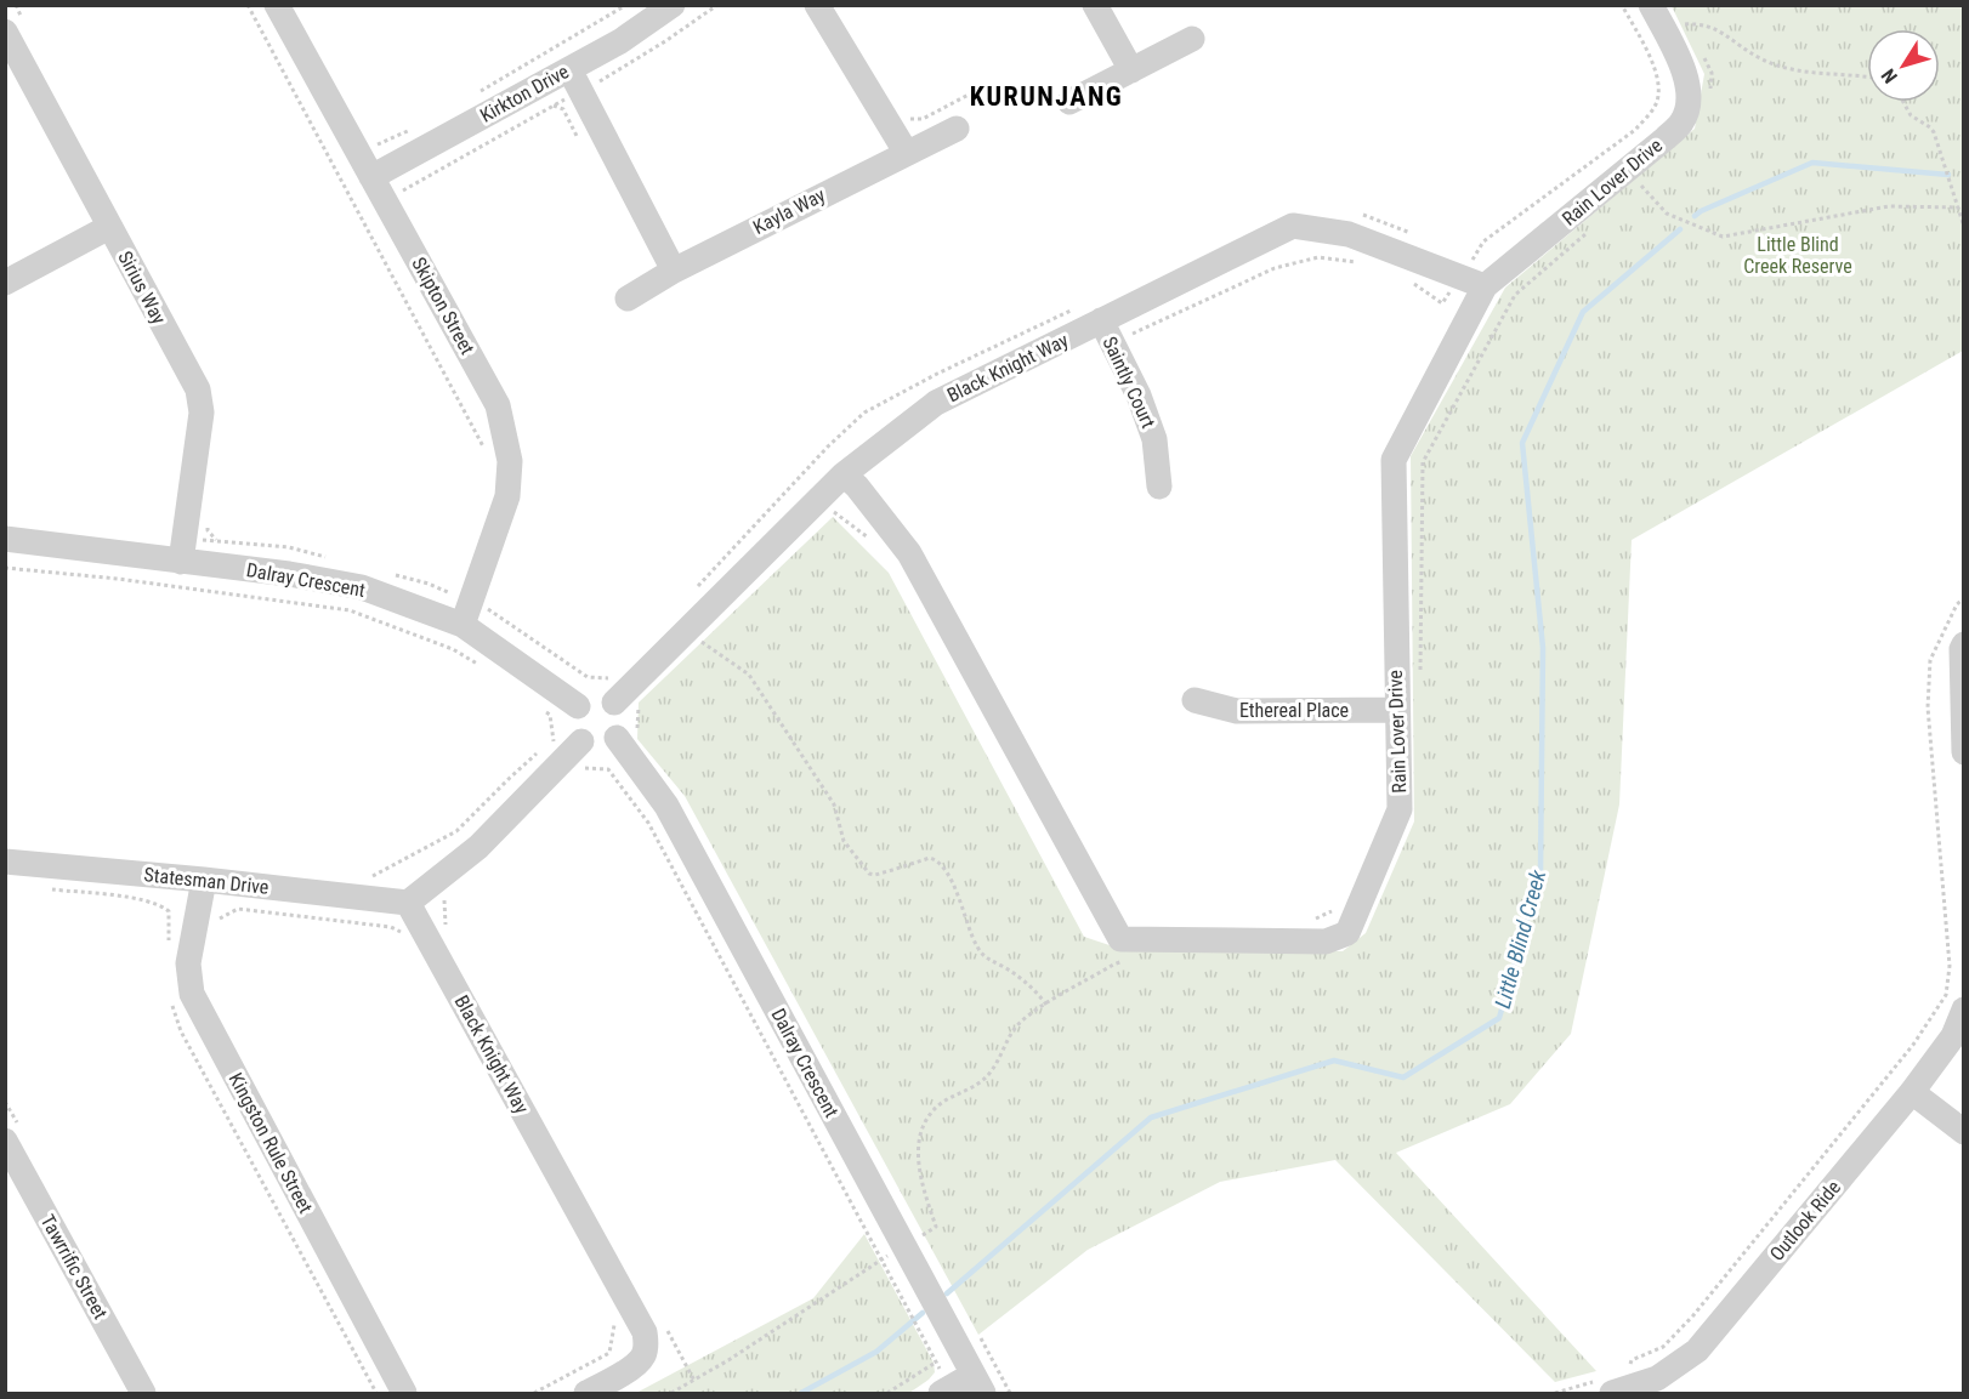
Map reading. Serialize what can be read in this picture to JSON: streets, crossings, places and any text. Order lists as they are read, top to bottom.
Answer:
{
  "streets": {
    "street": [
      "Kirkton Drive",
      "Rain Lover Drive",
      "Kayla Way",
      "Sirius Way",
      "Skipton Street",
      "Black Knight Way",
      "Saintly Court",
      "Dalray Crescent",
      "Ethereal Place",
      "Statesman Drive",
      "Kingston Rule Street",
      "Outlook Ride",
      "Tawrrific Street"
    ]
  },
  "crossings": [
    ["Kirkton Drive", "Skipton Street"],
    ["Rain Lover Drive", "Black Knight Way"],
    ["Rain Lover Drive", "Ethereal Place"],
    ["Sirius Way", "Dalray Crescent"],
    ["Skipton Street", "Dalray Crescent"],
    ["Black Knight Way", "Saintly Court"],
    ["Black Knight Way", "Dalray Crescent"],
    ["Black Knight Way", "Statesman Drive"],
    ["Statesman Drive", "Kingston Rule Street"]
  ],
  "districts": ["KURUNJANG"],
  "water": ["Little Blind Creek"],
  "parks": ["Little Blind Creek Reserve"],
  "north": "bottom left"
}
